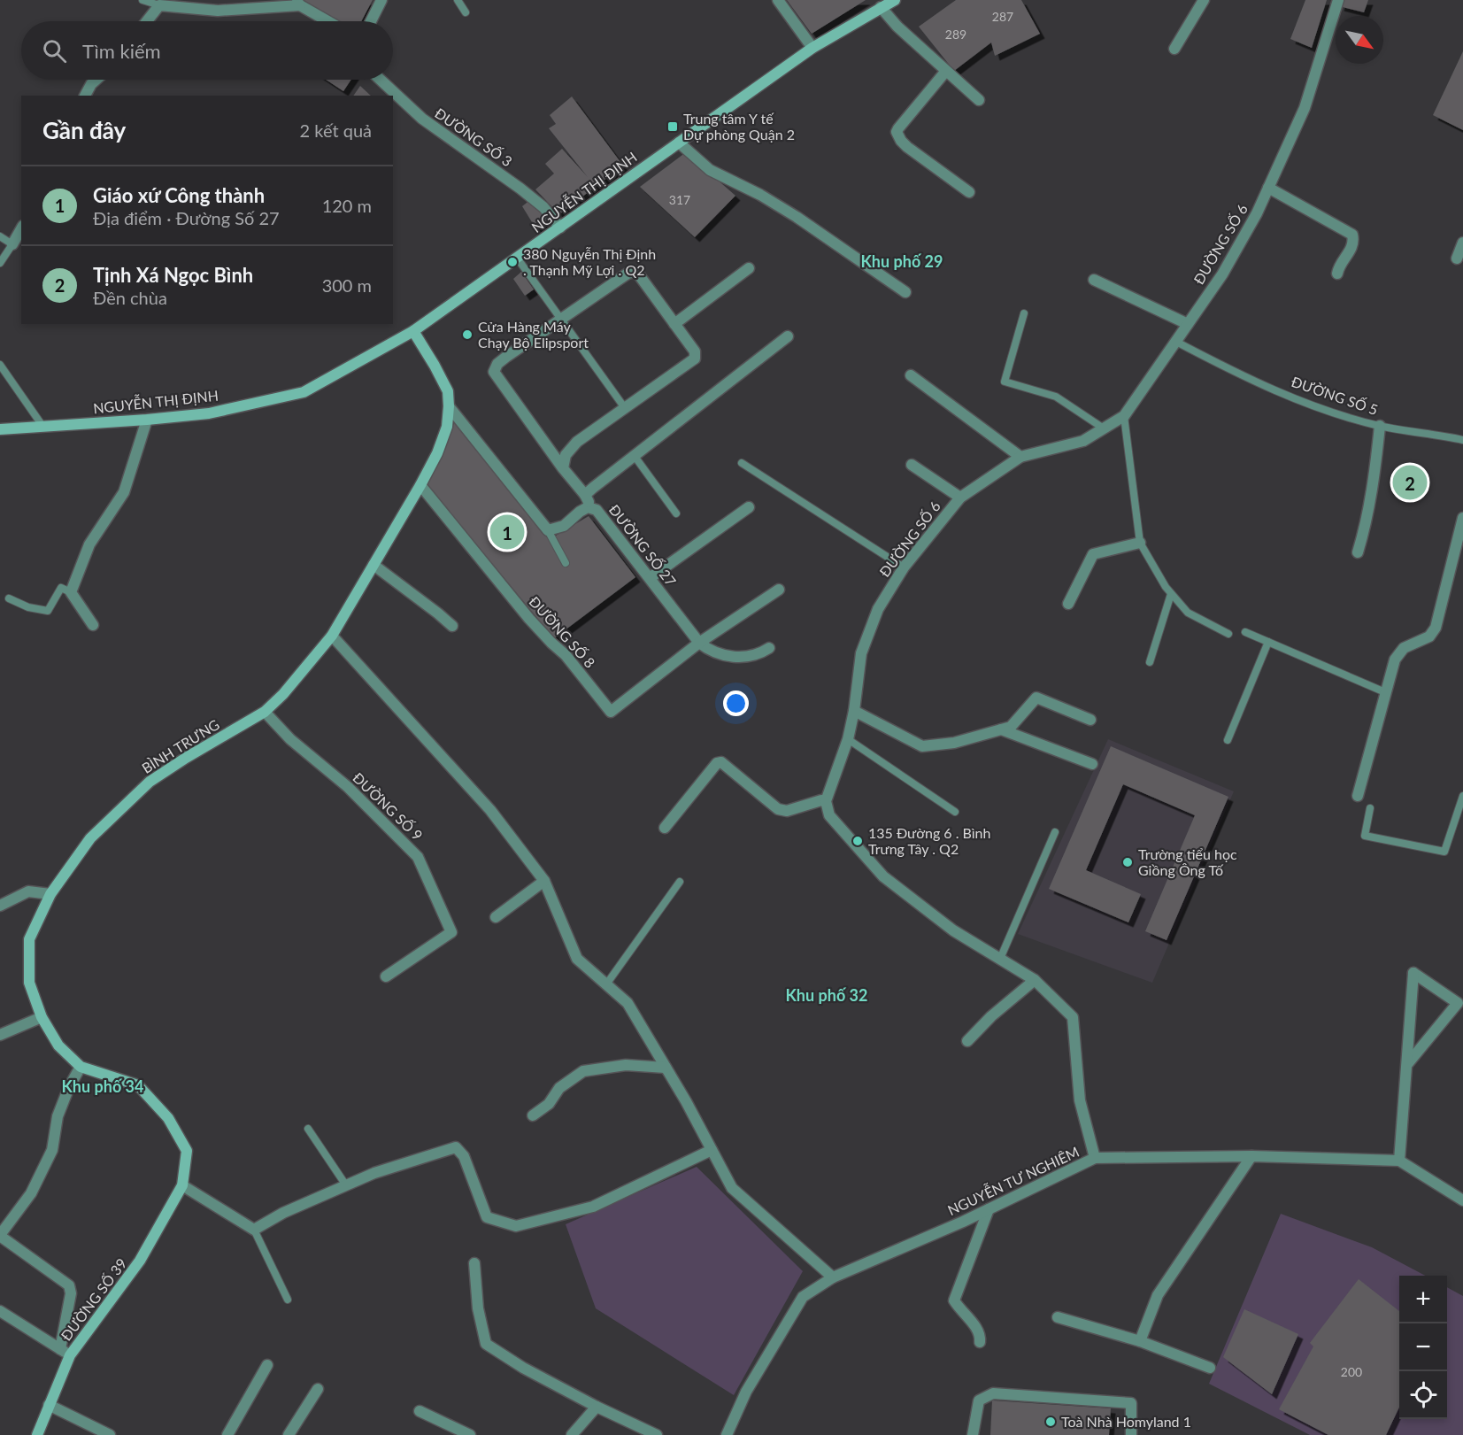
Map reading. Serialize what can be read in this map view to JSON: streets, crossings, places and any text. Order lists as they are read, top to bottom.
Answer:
{
  "streets": {
    "street": [
      "ĐƯỜNG SỐ 3",
      "NGUYỄN THỊ ĐỊNH",
      "ĐƯỜNG SỐ 6",
      "ĐƯỜNG SỐ 27",
      "ĐƯỜNG SỐ 8",
      "BÌNH TRƯNG",
      "ĐƯỜNG SỐ 9",
      "NGUYỄN TƯ NGHIÊM",
      "ĐƯỜNG SỐ 39"
    ],
    "lane": ["ĐƯỜNG SỐ 5"]
  },
  "crossings": [
    ["ĐƯỜNG SỐ 3", "NGUYỄN THỊ ĐỊNH"],
    ["NGUYỄN THỊ ĐỊNH", "BÌNH TRƯNG"],
    ["ĐƯỜNG SỐ 6", "ĐƯỜNG SỐ 5"],
    ["ĐƯỜNG SỐ 27", "ĐƯỜNG SỐ 8"],
    ["ĐƯỜNG SỐ 8", "BÌNH TRƯNG"],
    ["BÌNH TRƯNG", "ĐƯỜNG SỐ 9"],
    ["BÌNH TRƯNG", "ĐƯỜNG SỐ 39"]
  ],
  "districts": ["Khu phố 29", "Khu phố 32", "Khu phố 34"],
  "places": {
    "transit": ["Trung tâm Y tế Dự phòng Quận 2"],
    "other": [
      "380 Nguyễn Thị Định . Thạnh Mỹ Lợi . Q2",
      "Cửa Hàng Máy Chạy Bộ Elipsport",
      "135 Đường 6 . Bình Trưng Tây . Q2",
      "Trường tiểu học Giồng Ông Tố",
      "Toà Nhà Homyland 1"
    ]
  },
  "house_numbers": [
    "287",
    "289",
    "317",
    "200"
  ],
  "north": "bottom right",
  "page": {
    "search": "Tìm kiếm",
    "heading": ["Gần đây", "2 kết quả"],
    "list": [
      {
        "mark": "1",
        "name": "Giáo xứ Công thành",
        "note": "Địa điểm · Đường Số 27",
        "value": "120 m"
      },
      {
        "mark": "2",
        "name": "Tịnh Xá Ngọc Bình",
        "note": "Đền chùa",
        "value": "300 m"
      }
    ],
    "pins": ["2", "1"],
    "map_buttons": ["+", "−"]
  }
}
